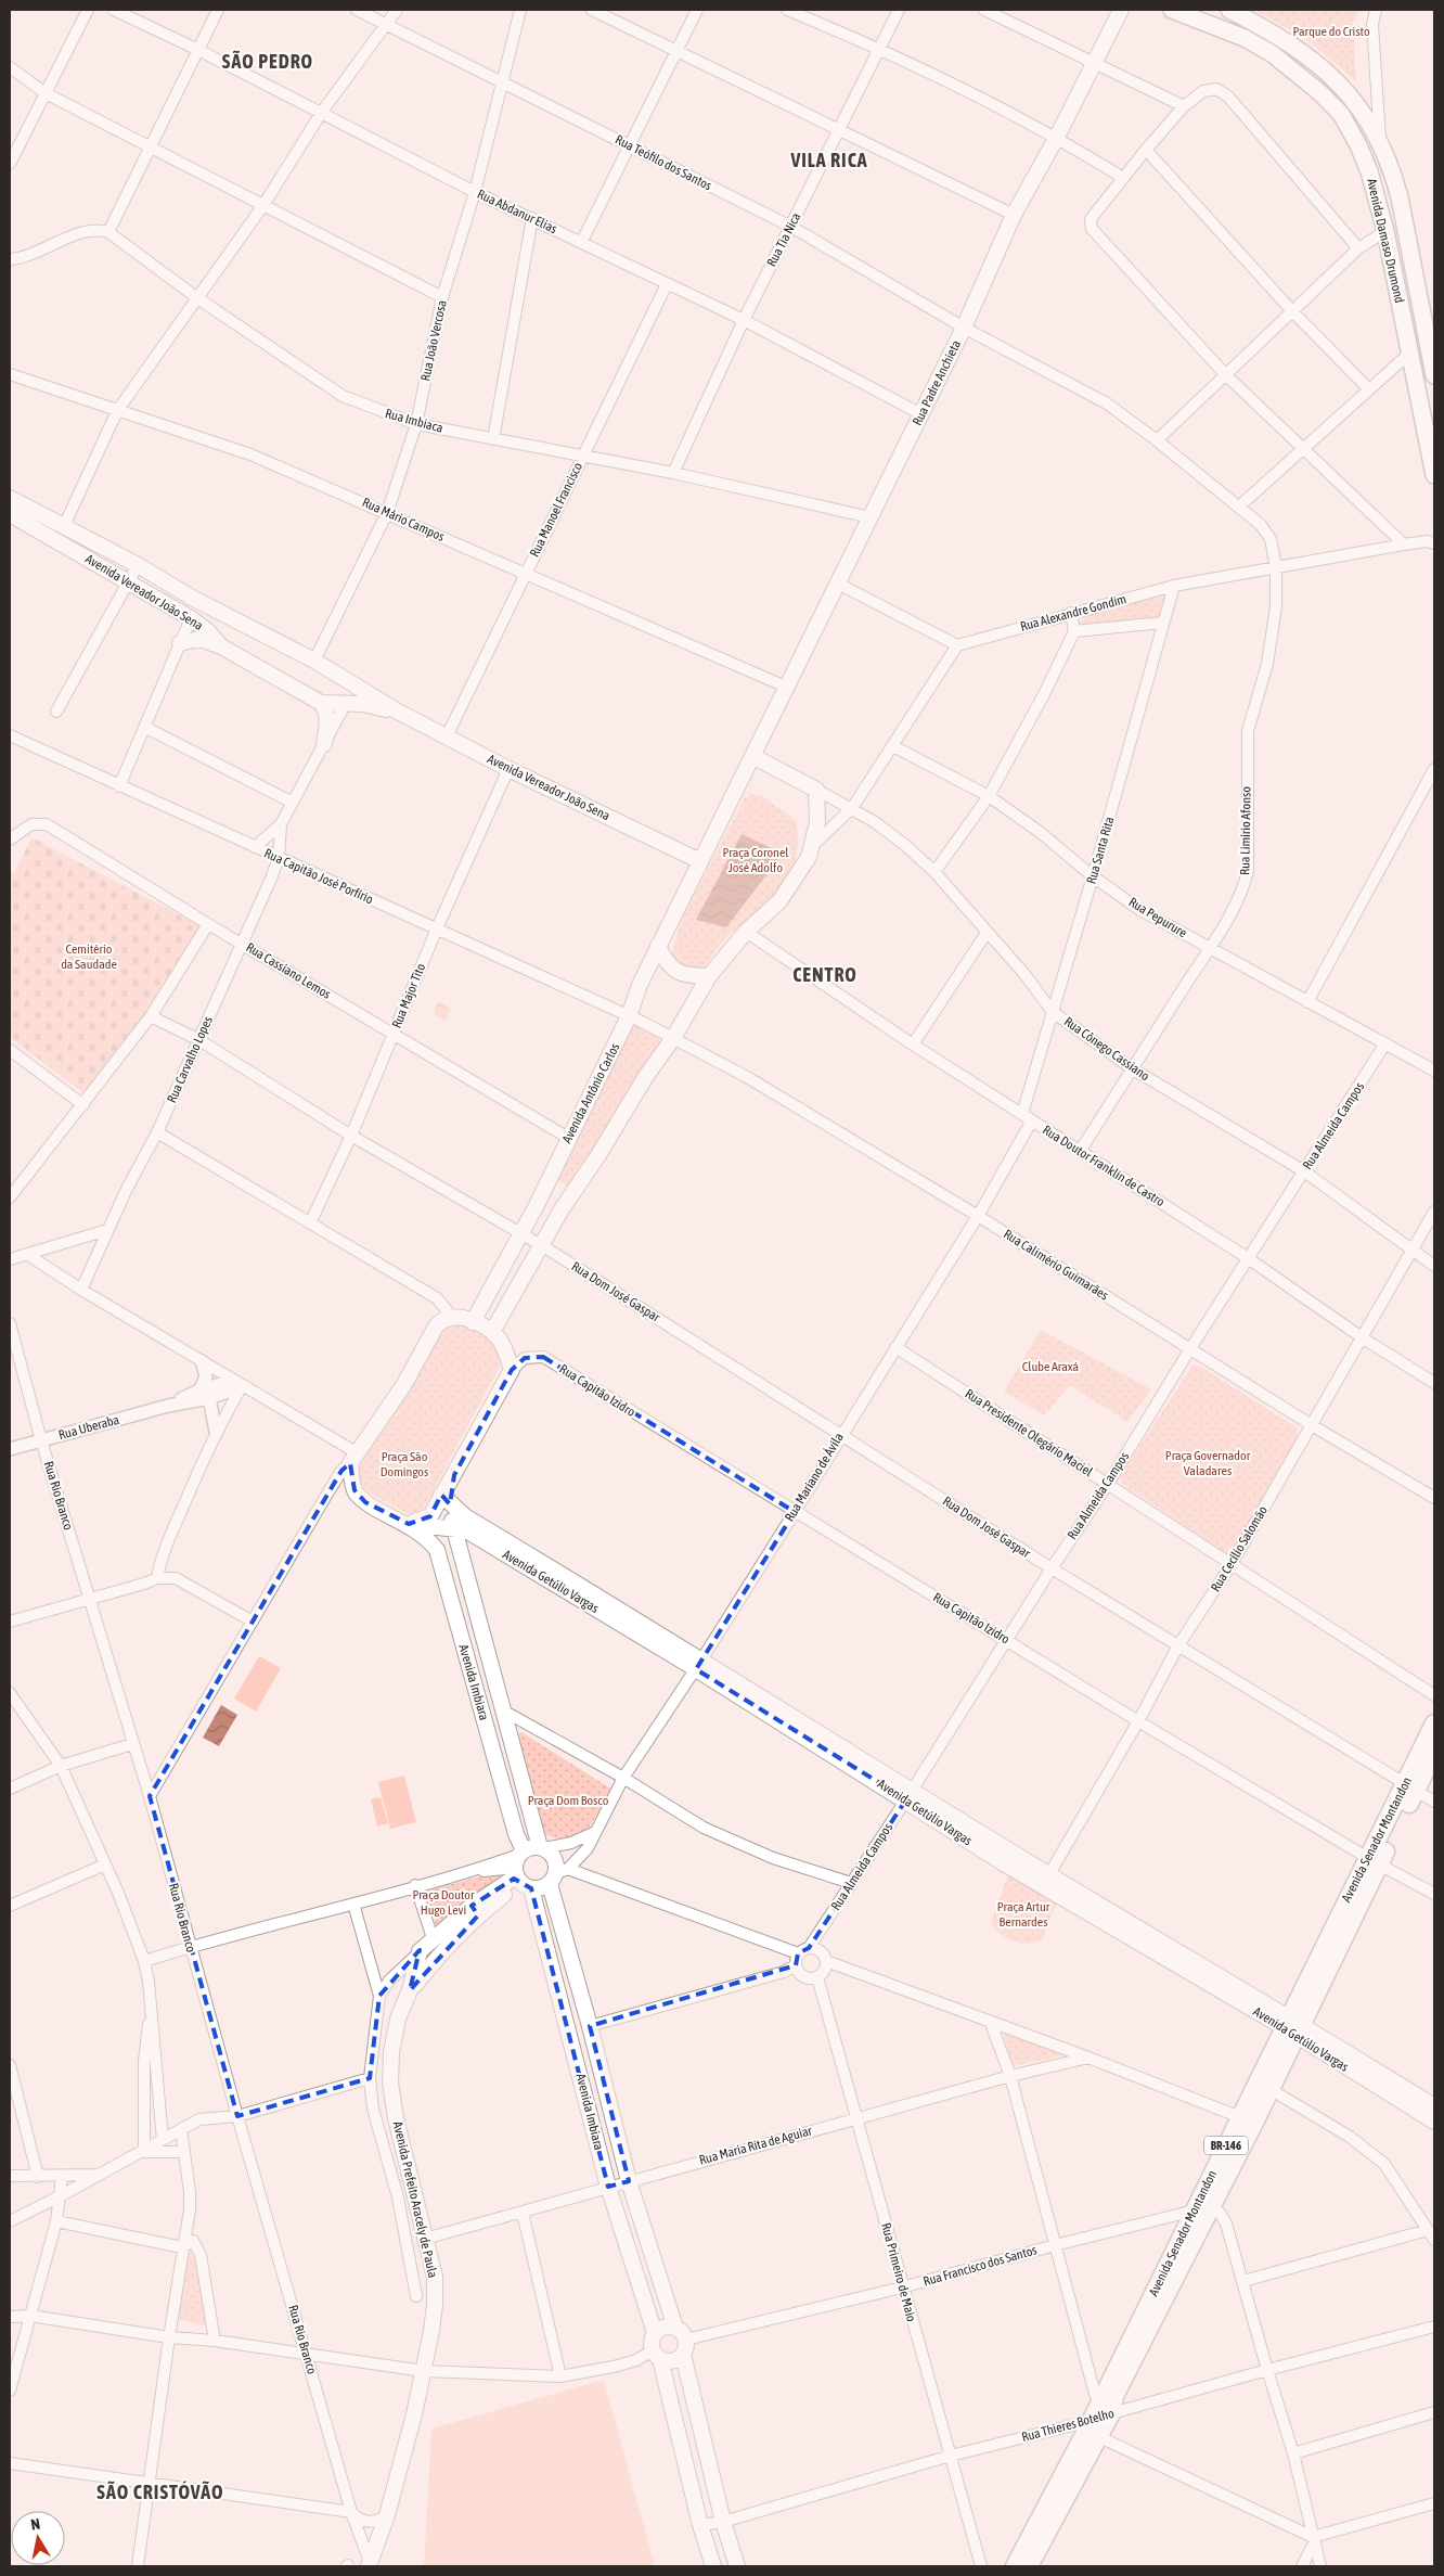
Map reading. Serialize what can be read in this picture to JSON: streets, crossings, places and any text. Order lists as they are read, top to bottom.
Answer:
{
  "streets": {
    "highway": ["Avenida Senador Montandon", "BR-146"],
    "main road": [
      "Avenida Damaso Drumond",
      "Rua Padre Anchieta",
      "Avenida Vereador João Sena",
      "Avenida Antônio Carlos",
      "Avenida Getúlio Vargas",
      "Avenida Imbiara",
      "Avenida Prefeito Aracely de Paula"
    ],
    "street": [
      "Rua Teófilo dos Santos",
      "Rua Abdanur Elias",
      "Rua Tia Nica",
      "Rua João Vercosa",
      "Rua Imbiaca",
      "Rua Manoel Francisco",
      "Rua Mário Campos",
      "Rua Alexandre Gondim",
      "Rua Limírio Afonso",
      "Rua Santa Rita",
      "Rua Capitão José Porfírio",
      "Rua Pepurure",
      "Rua Cassiano Lemos",
      "Rua Major Tito",
      "Rua Cônego Cassiano",
      "Rua Carvalho Lopes",
      "Rua Almeida Campos",
      "Rua Doutor Franklin de Castro",
      "Rua Calimério Guimarães",
      "Rua Dom José Gaspar",
      "Rua Capitão Izidro",
      "Rua Uberaba",
      "Rua Presidente Olegário Maciel",
      "Rua Mariano de Ávila",
      "Rua Rio Branco",
      "Rua Cecílio Salomão",
      "Rua Maria Rita de Aguiar",
      "Rua Francisco dos Santos",
      "Rua Primeiro de Maio",
      "Rua Thieres Botelho"
    ]
  },
  "crossings": [
    ["Rua Teófilo dos Santos", "Rua Tia Nica"],
    ["Rua Teófilo dos Santos", "Rua João Vercosa"],
    ["Rua Teófilo dos Santos", "Rua Padre Anchieta"],
    ["Rua Teófilo dos Santos", "Rua Limírio Afonso"],
    ["Rua Abdanur Elias", "Rua Tia Nica"],
    ["Rua Abdanur Elias", "Rua João Vercosa"],
    ["Rua Abdanur Elias", "Rua Padre Anchieta"],
    ["Rua Abdanur Elias", "Rua Manoel Francisco"],
    ["Rua Tia Nica", "Rua Imbiaca"],
    ["Rua João Vercosa", "Rua Imbiaca"],
    ["Rua João Vercosa", "Rua Mário Campos"],
    ["Rua João Vercosa", "Avenida Vereador João Sena"],
    ["Rua Padre Anchieta", "Rua Imbiaca"],
    ["Rua Padre Anchieta", "Rua Mário Campos"],
    ["Rua Imbiaca", "Rua Manoel Francisco"],
    ["Rua Manoel Francisco", "Rua Mário Campos"],
    ["Rua Manoel Francisco", "Avenida Vereador João Sena"],
    ["Avenida Vereador João Sena", "Rua Major Tito"],
    ["Avenida Vereador João Sena", "Avenida Antônio Carlos"],
    ["Rua Alexandre Gondim", "Rua Limírio Afonso"],
    ["Rua Alexandre Gondim", "Rua Santa Rita"],
    ["Rua Limírio Afonso", "Rua Pepurure"],
    ["Rua Limírio Afonso", "Rua Cônego Cassiano"],
    ["Rua Limírio Afonso", "Rua Doutor Franklin de Castro"],
    ["Rua Santa Rita", "Rua Pepurure"],
    ["Rua Santa Rita", "Rua Cônego Cassiano"],
    ["Rua Santa Rita", "Rua Doutor Franklin de Castro"],
    ["Rua Santa Rita", "Rua Mariano de Ávila"],
    ["Rua Capitão José Porfírio", "Rua Major Tito"],
    ["Rua Capitão José Porfírio", "Rua Carvalho Lopes"],
    ["Rua Capitão José Porfírio", "Avenida Antônio Carlos"],
    ["Rua Capitão José Porfírio", "Rua Calimério Guimarães"],
    ["Rua Pepurure", "Rua Almeida Campos"],
    ["Rua Cassiano Lemos", "Rua Major Tito"],
    ["Rua Cassiano Lemos", "Rua Carvalho Lopes"],
    ["Rua Cassiano Lemos", "Avenida Antônio Carlos"],
    ["Rua Major Tito", "Rua Dom José Gaspar"],
    ["Rua Cônego Cassiano", "Rua Almeida Campos"],
    ["Rua Cônego Cassiano", "Rua Cecílio Salomão"],
    ["Rua Carvalho Lopes", "Rua Dom José Gaspar"],
    ["Avenida Antônio Carlos", "Rua Dom José Gaspar"],
    ["Rua Almeida Campos", "Rua Doutor Franklin de Castro"],
    ["Rua Almeida Campos", "Rua Calimério Guimarães"],
    ["Rua Almeida Campos", "Rua Dom José Gaspar"],
    ["Rua Almeida Campos", "Rua Capitão Izidro"],
    ["Rua Almeida Campos", "Rua Presidente Olegário Maciel"],
    ["Rua Almeida Campos", "Avenida Getúlio Vargas"],
    ["Rua Almeida Campos", "Rua Primeiro de Maio"],
    ["Rua Doutor Franklin de Castro", "Rua Mariano de Ávila"],
    ["Rua Doutor Franklin de Castro", "Rua Cecílio Salomão"],
    ["Rua Calimério Guimarães", "Rua Mariano de Ávila"],
    ["Rua Calimério Guimarães", "Rua Cecílio Salomão"],
    ["Rua Dom José Gaspar", "Rua Mariano de Ávila"],
    ["Rua Dom José Gaspar", "Rua Cecílio Salomão"],
    ["Rua Dom José Gaspar", "Avenida Senador Montandon"],
    ["Rua Capitão Izidro", "Rua Mariano de Ávila"],
    ["Rua Capitão Izidro", "Rua Cecílio Salomão"],
    ["Rua Capitão Izidro", "Avenida Senador Montandon"],
    ["Rua Uberaba", "Rua Rio Branco"],
    ["Rua Presidente Olegário Maciel", "Rua Mariano de Ávila"],
    ["Rua Presidente Olegário Maciel", "Rua Cecílio Salomão"],
    ["Rua Mariano de Ávila", "Avenida Getúlio Vargas"],
    ["Rua Mariano de Ávila", "Avenida Imbiara"],
    ["Rua Rio Branco", "Avenida Prefeito Aracely de Paula"],
    ["Rua Cecílio Salomão", "Avenida Getúlio Vargas"],
    ["Avenida Getúlio Vargas", "Avenida Imbiara"],
    ["Avenida Getúlio Vargas", "Avenida Senador Montandon"],
    ["Avenida Imbiara", "Rua Maria Rita de Aguiar"],
    ["Avenida Imbiara", "Avenida Prefeito Aracely de Paula"],
    ["Avenida Imbiara", "Rua Francisco dos Santos"],
    ["Avenida Senador Montandon", "Rua Francisco dos Santos"],
    ["Avenida Senador Montandon", "Rua Thieres Botelho"],
    ["Rua Maria Rita de Aguiar", "Avenida Prefeito Aracely de Paula"],
    ["Rua Maria Rita de Aguiar", "Rua Primeiro de Maio"],
    ["Rua Francisco dos Santos", "Rua Primeiro de Maio"],
    ["Rua Primeiro de Maio", "Rua Thieres Botelho"]
  ],
  "districts": [
    "SÃO PEDRO",
    "VILA RICA",
    "CENTRO",
    "SÃO CRISTÓVÃO"
  ],
  "parks": [
    "Parque do Cristo",
    "Praça Coronel José Adolfo",
    "Cemitério da Saudade",
    "Clube Araxá",
    "Praça Governador Valadares",
    "Praça São Domingos",
    "Praça Dom Bosco",
    "Praça Doutor Hugo Levi",
    "Praça Artur Bernardes"
  ],
  "north": "top"
}
